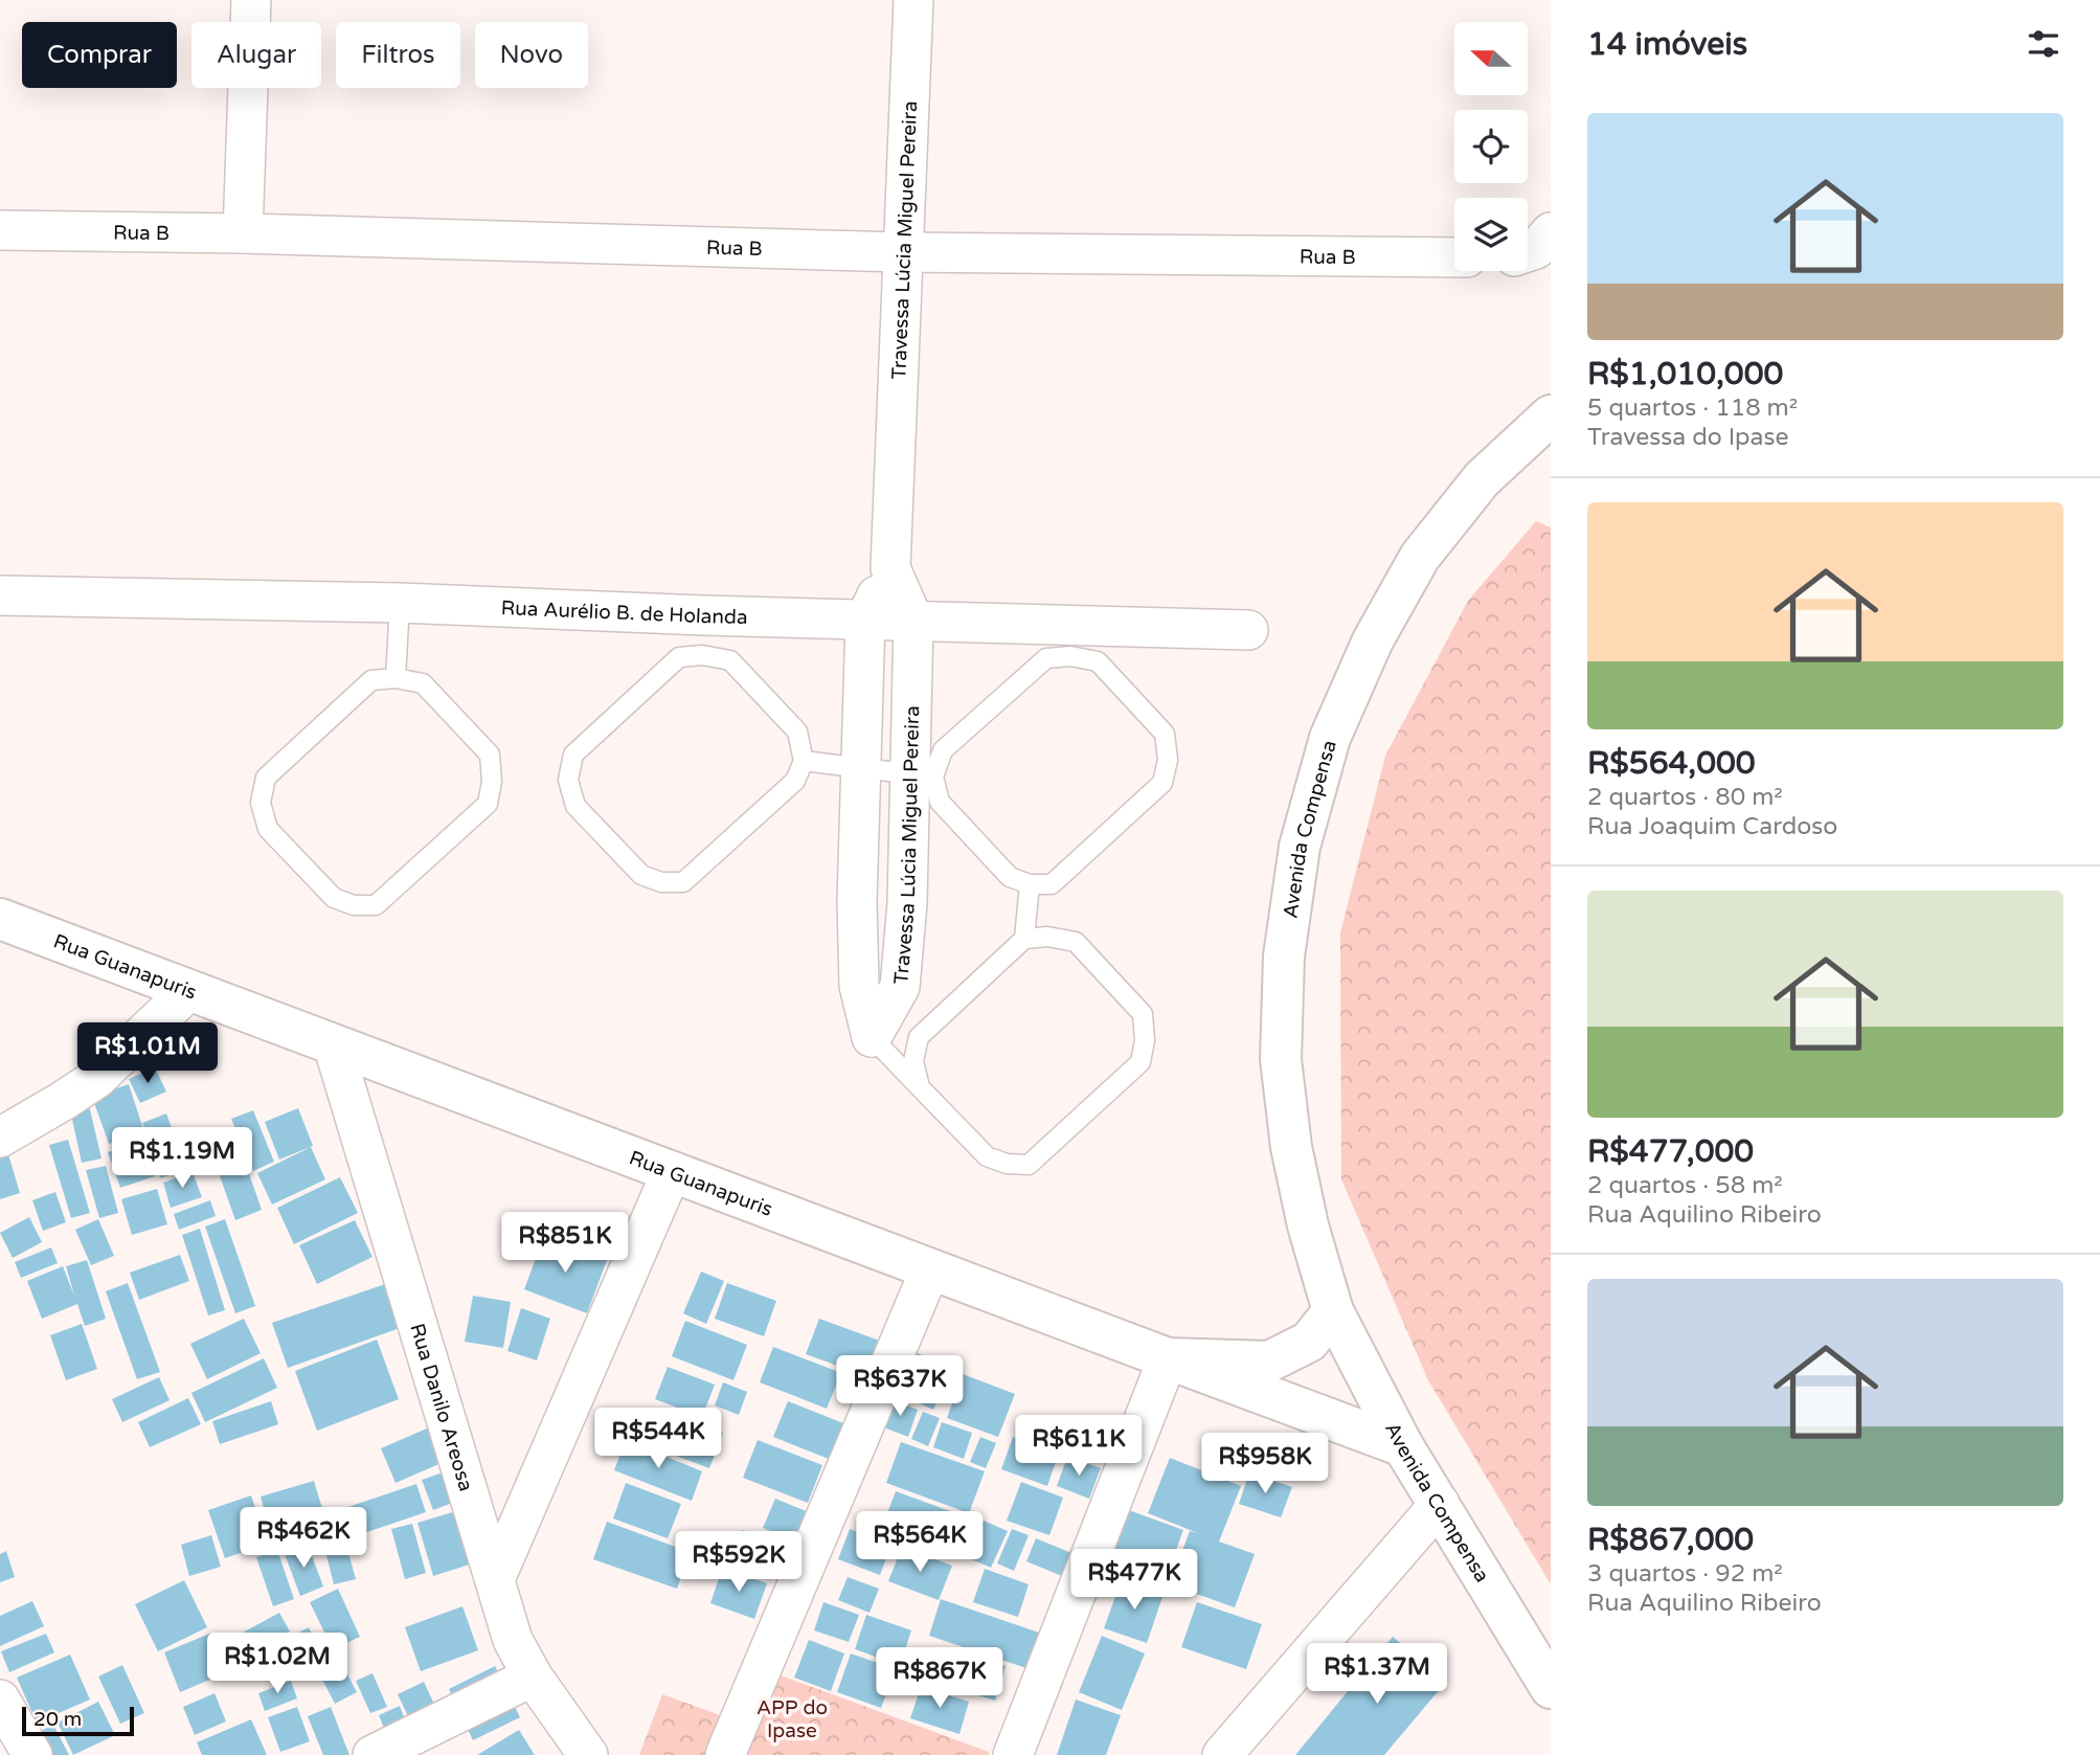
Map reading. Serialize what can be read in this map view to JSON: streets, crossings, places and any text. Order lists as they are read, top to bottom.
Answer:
{
  "streets": {
    "main road": ["Avenida Compensa", "Rua Guanapuris"],
    "street": [
      "Rua B",
      "Travessa Lúcia Miguel Pereira",
      "Rua Aurélio B. de Holanda",
      "Rua Danilo Areosa"
    ]
  },
  "crossings": [
    ["Rua B", "Travessa Lúcia Miguel Pereira"],
    ["Travessa Lúcia Miguel Pereira", "Rua Aurélio B. de Holanda"],
    ["Avenida Compensa", "Rua Guanapuris"],
    ["Rua Guanapuris", "Rua Danilo Areosa"]
  ],
  "parks": ["APP do Ipase"],
  "scale_bar": "20 m",
  "north": "left",
  "page": {
    "heading": "14 imóveis",
    "chip": [
      "Comprar",
      "Alugar",
      "Filtros",
      "Novo"
    ],
    "list": [
      {
        "name": "R$1,010,000",
        "note": "5 quartos · 118 m² · Travessa do Ipase"
      },
      {
        "name": "R$564,000",
        "note": "2 quartos · 80 m² · Rua Joaquim Cardoso"
      },
      {
        "name": "R$477,000",
        "note": "2 quartos · 58 m² · Rua Aquilino Ribeiro"
      },
      {
        "name": "R$867,000",
        "note": "3 quartos · 92 m² · Rua Aquilino Ribeiro"
      }
    ],
    "price": [
      "R$1.01M",
      "R$1.19M",
      "R$851K",
      "R$637K",
      "R$544K",
      "R$611K",
      "R$958K",
      "R$462K",
      "R$564K",
      "R$592K",
      "R$477K",
      "R$1.02M",
      "R$1.37M",
      "R$867K"
    ],
    "scale": "20 m"
  }
}
